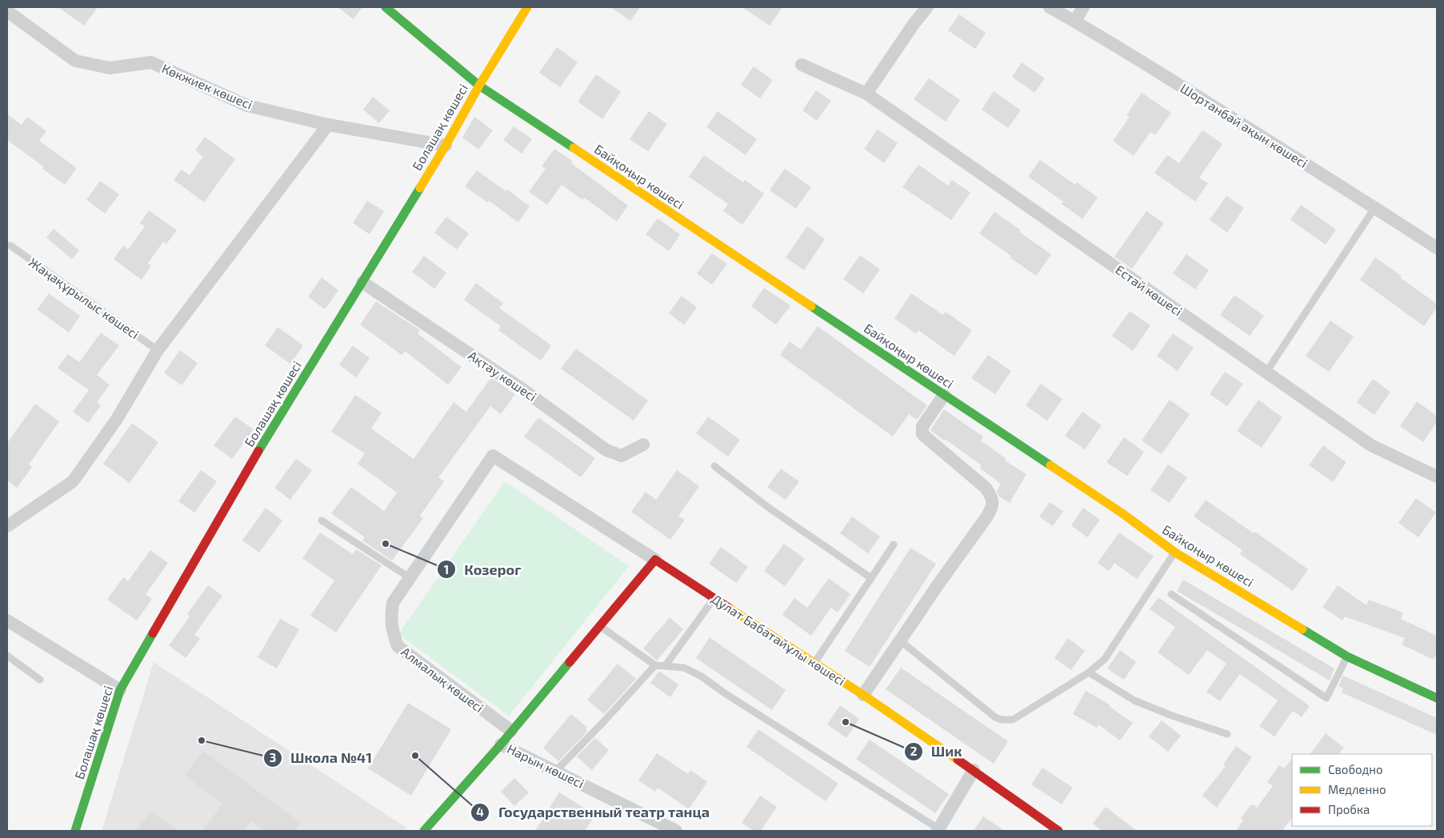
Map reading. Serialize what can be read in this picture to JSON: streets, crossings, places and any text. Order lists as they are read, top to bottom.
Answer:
{
  "streets": {
    "street": [
      "Көкжиек көшесі",
      "Шортанбай ақын көшесі",
      "Болашақ көшесі",
      "Байқоңыр көшесі",
      "Естай көшесі",
      "Ақтау көшесі",
      "Дулат Бабатайұлы көшесі",
      "Алмалық көшесі",
      "Нарын көшесі"
    ],
    "lane": ["Жаңақұрылыс көшесі"]
  },
  "crossings": [
    ["Көкжиек көшесі", "Болашақ көшесі"],
    ["Болашақ көшесі", "Байқоңыр көшесі"],
    ["Болашақ көшесі", "Ақтау көшесі"],
    ["Дулат Бабатайұлы көшесі", "Алмалық көшесі"]
  ],
  "places": [
    "Козерог",
    "Шик",
    "Школа №41",
    "Государственный театр танца"
  ],
  "legend": ["Свободно", "Медленно", "Пробка"]
}
